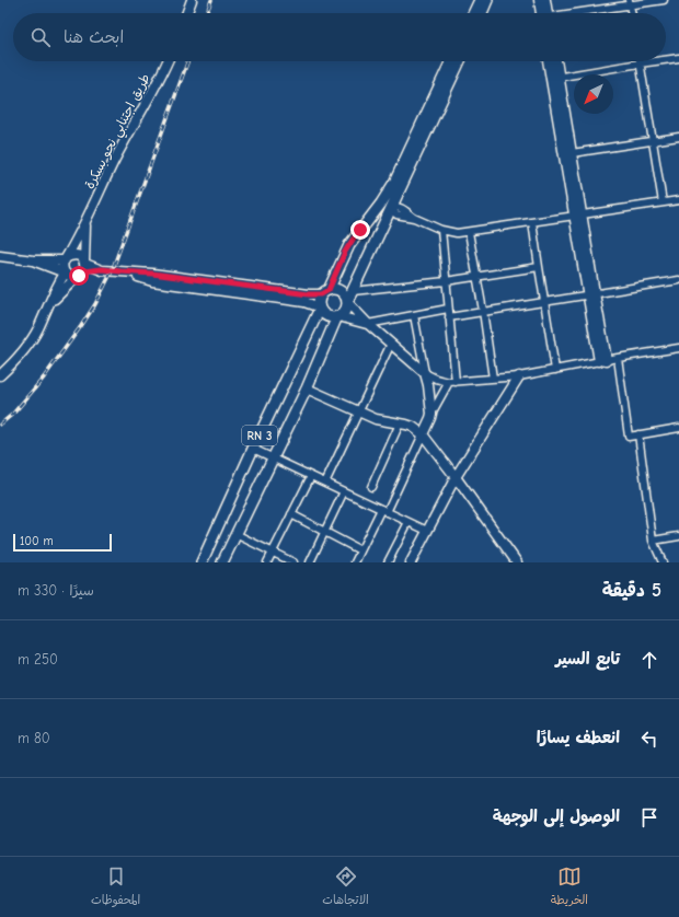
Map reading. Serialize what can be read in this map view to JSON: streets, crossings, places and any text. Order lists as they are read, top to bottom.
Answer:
{
  "streets": {
    "main road": ["RN 3"],
    "street": ["طريق اجتنابي نحو بسكرة"]
  },
  "scale_bar": "100 m",
  "north": "bottom left",
  "page": {
    "search": "ابحث هنا",
    "scale": "100 m",
    "heading": ["5 دقيقة", "سيرًا · 330 m"],
    "list": [
      ["تابع السير", "250 m"],
      ["انعطف يسارًا", "80 m"],
      "الوصول إلى الوجهة"
    ],
    "nav": ["الخريطة", "الاتجاهات", "المحفوظات"]
  }
}
